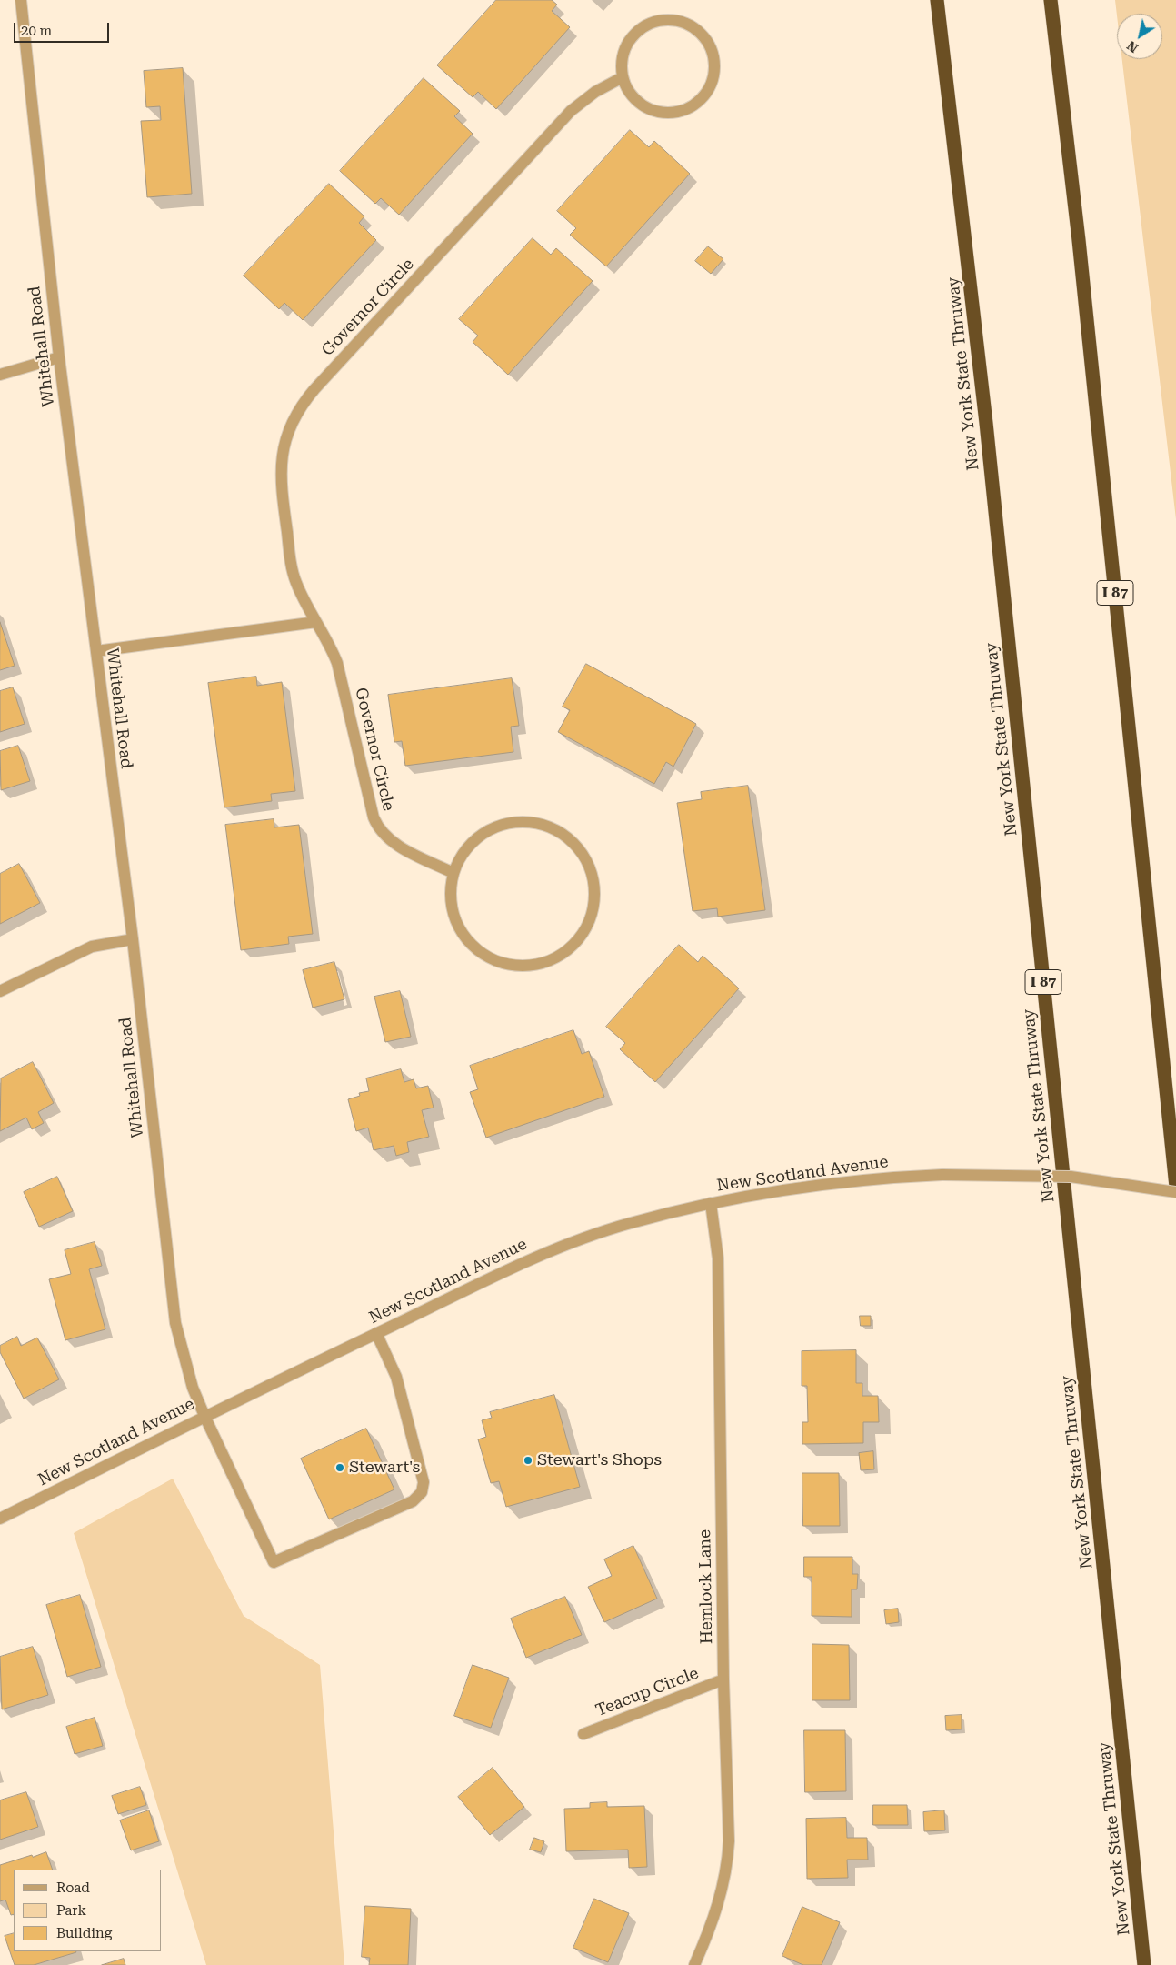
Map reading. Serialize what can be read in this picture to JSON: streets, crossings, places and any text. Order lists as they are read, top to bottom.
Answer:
{
  "streets": {
    "highway": ["New York State Thruway", "I 87"],
    "street": [
      "Governor Circle",
      "Whitehall Road",
      "New Scotland Avenue",
      "Hemlock Lane",
      "Teacup Circle"
    ]
  },
  "crossings": [
    ["Whitehall Road", "New Scotland Avenue"],
    ["New Scotland Avenue", "Hemlock Lane"],
    ["Hemlock Lane", "Teacup Circle"]
  ],
  "places": ["Stewart's Shops", "Stewart's"],
  "legend": ["Road", "Park", "Building"],
  "scale_bar": "20 m",
  "north": "bottom left"
}
